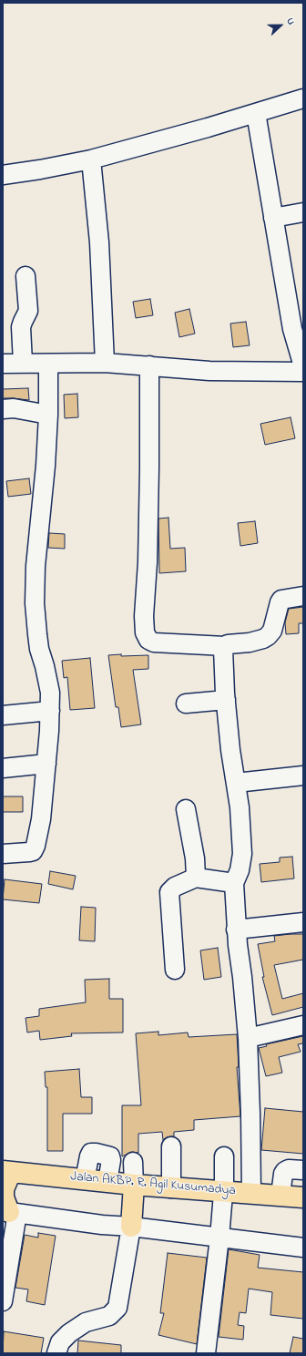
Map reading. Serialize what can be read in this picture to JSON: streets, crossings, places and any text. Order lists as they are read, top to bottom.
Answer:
{
  "streets": {
    "main road": ["Jalan AKBP. R. Agil Kusumadya"]
  },
  "north": "right"
}
